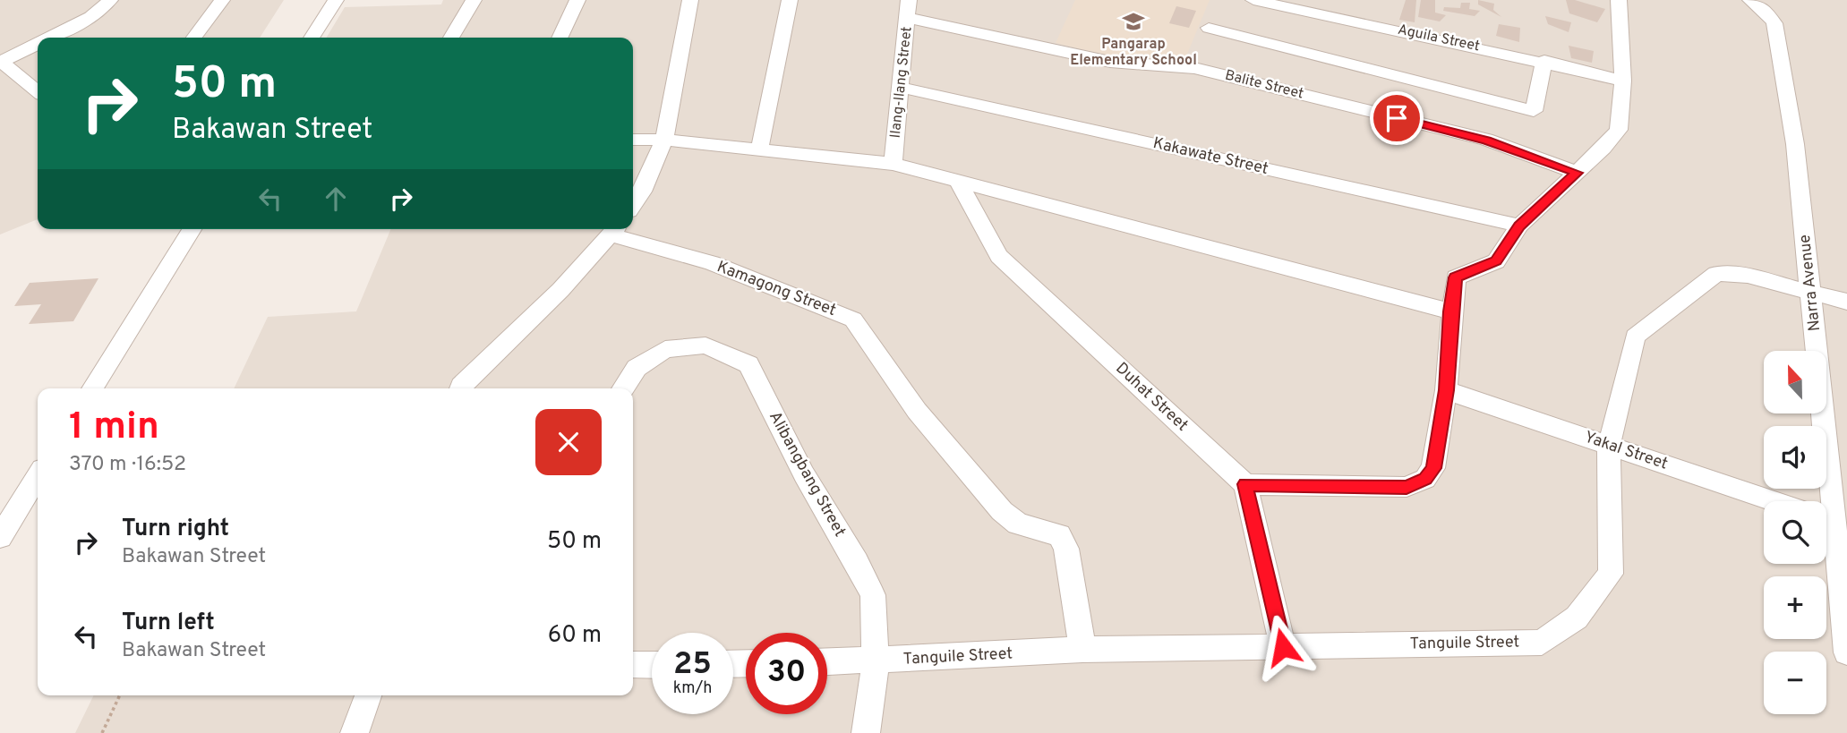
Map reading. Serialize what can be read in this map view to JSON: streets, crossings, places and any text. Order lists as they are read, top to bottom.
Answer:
{
  "streets": {
    "street": [
      "Aguila Street",
      "Ilang-Ilang Street",
      "Balite Street",
      "Kakawate Street",
      "Narra Avenue",
      "Kamagong Street",
      "Duhat Street",
      "Yakal Street",
      "Alibangbang Street",
      "Tanguile Street"
    ]
  },
  "crossings": [
    ["Ilang-Ilang Street", "Balite Street"],
    ["Ilang-Ilang Street", "Kakawate Street"],
    ["Narra Avenue", "Tanguile Street"],
    ["Kamagong Street", "Tanguile Street"],
    ["Yakal Street", "Tanguile Street"],
    ["Alibangbang Street", "Tanguile Street"]
  ],
  "places": {
    "school or university": ["Pangarap Elementary School"]
  },
  "north": "top",
  "page": {
    "turn": ["50 m", "Bakawan Street"],
    "map_buttons": ["+", "−"],
    "heading": ["1 min", "370 m · 16:52"],
    "list": [
      {
        "name": "Turn right",
        "note": "Bakawan Street",
        "value": "50 m"
      },
      {
        "name": "Turn left",
        "note": "Bakawan Street",
        "value": "60 m"
      }
    ],
    "speed": "25 km/h",
    "limit": "30"
  }
}
